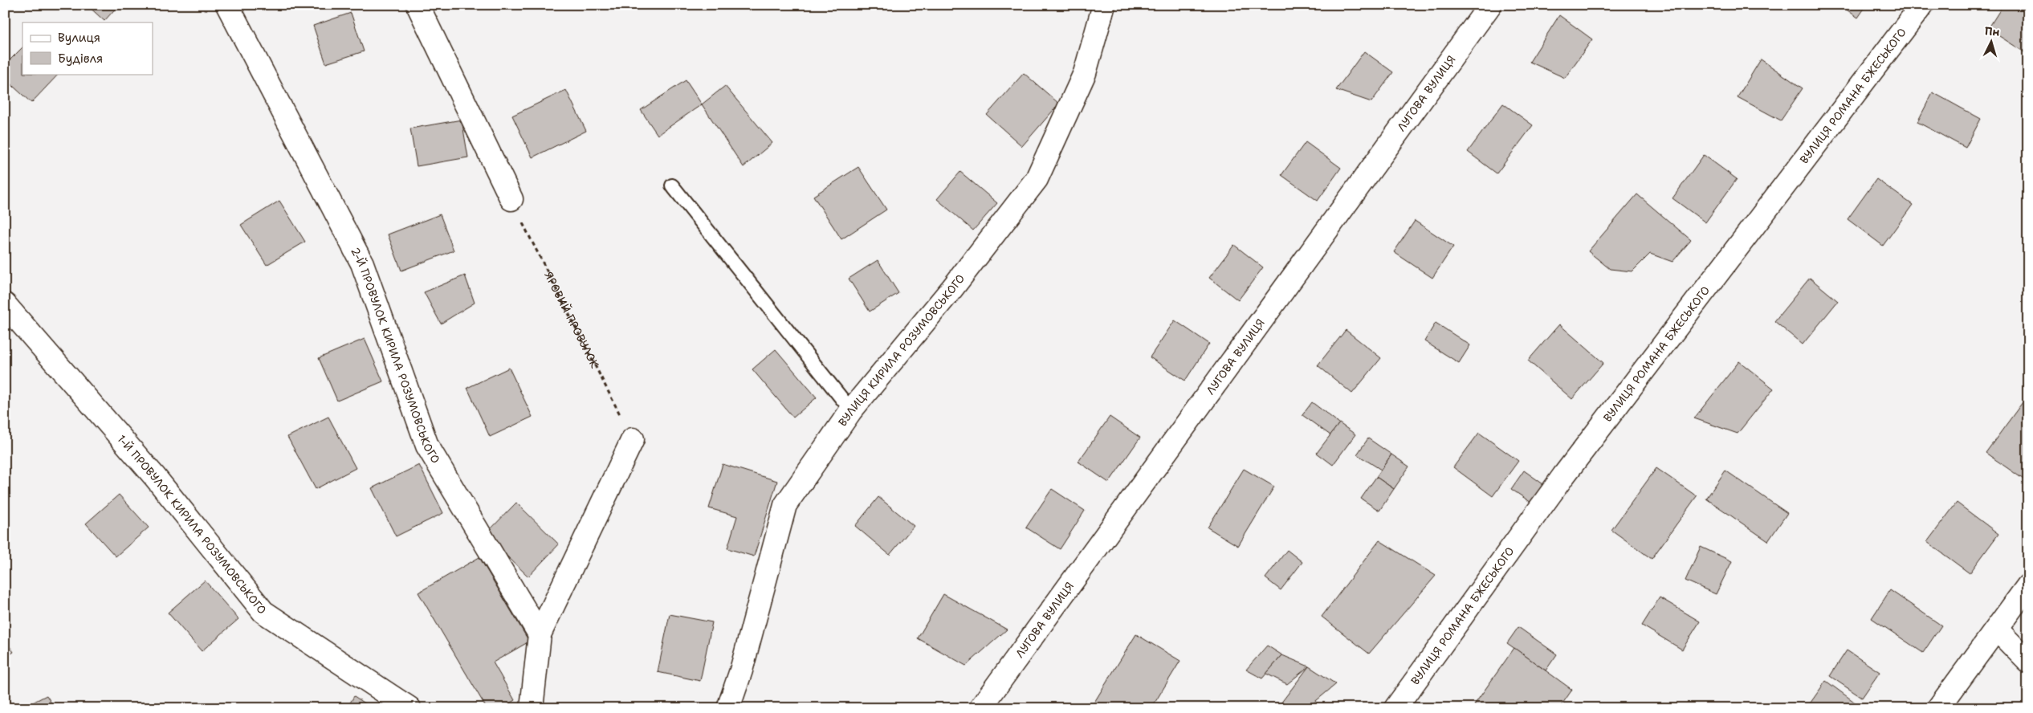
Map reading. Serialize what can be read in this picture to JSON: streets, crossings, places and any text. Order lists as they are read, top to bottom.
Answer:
{
  "streets": {
    "street": [
      "ЛУГОВА ВУЛИЦЯ",
      "ВУЛИЦЯ РОМАНА БЖЕСЬКОГО",
      "ВУЛИЦЯ КИРИЛА РОЗУМОВСЬКОГО",
      "2-Й ПРОВУЛОК КИРИЛА РОЗУМОВСЬКОГО",
      "1-Й ПРОВУЛОК КИРИЛА РОЗУМОВСЬКОГО"
    ],
    "path": ["ЯРОВИЙ ПРОВУЛОК"]
  },
  "legend": ["Вулиця", "Будівля"],
  "north": "top"
}
